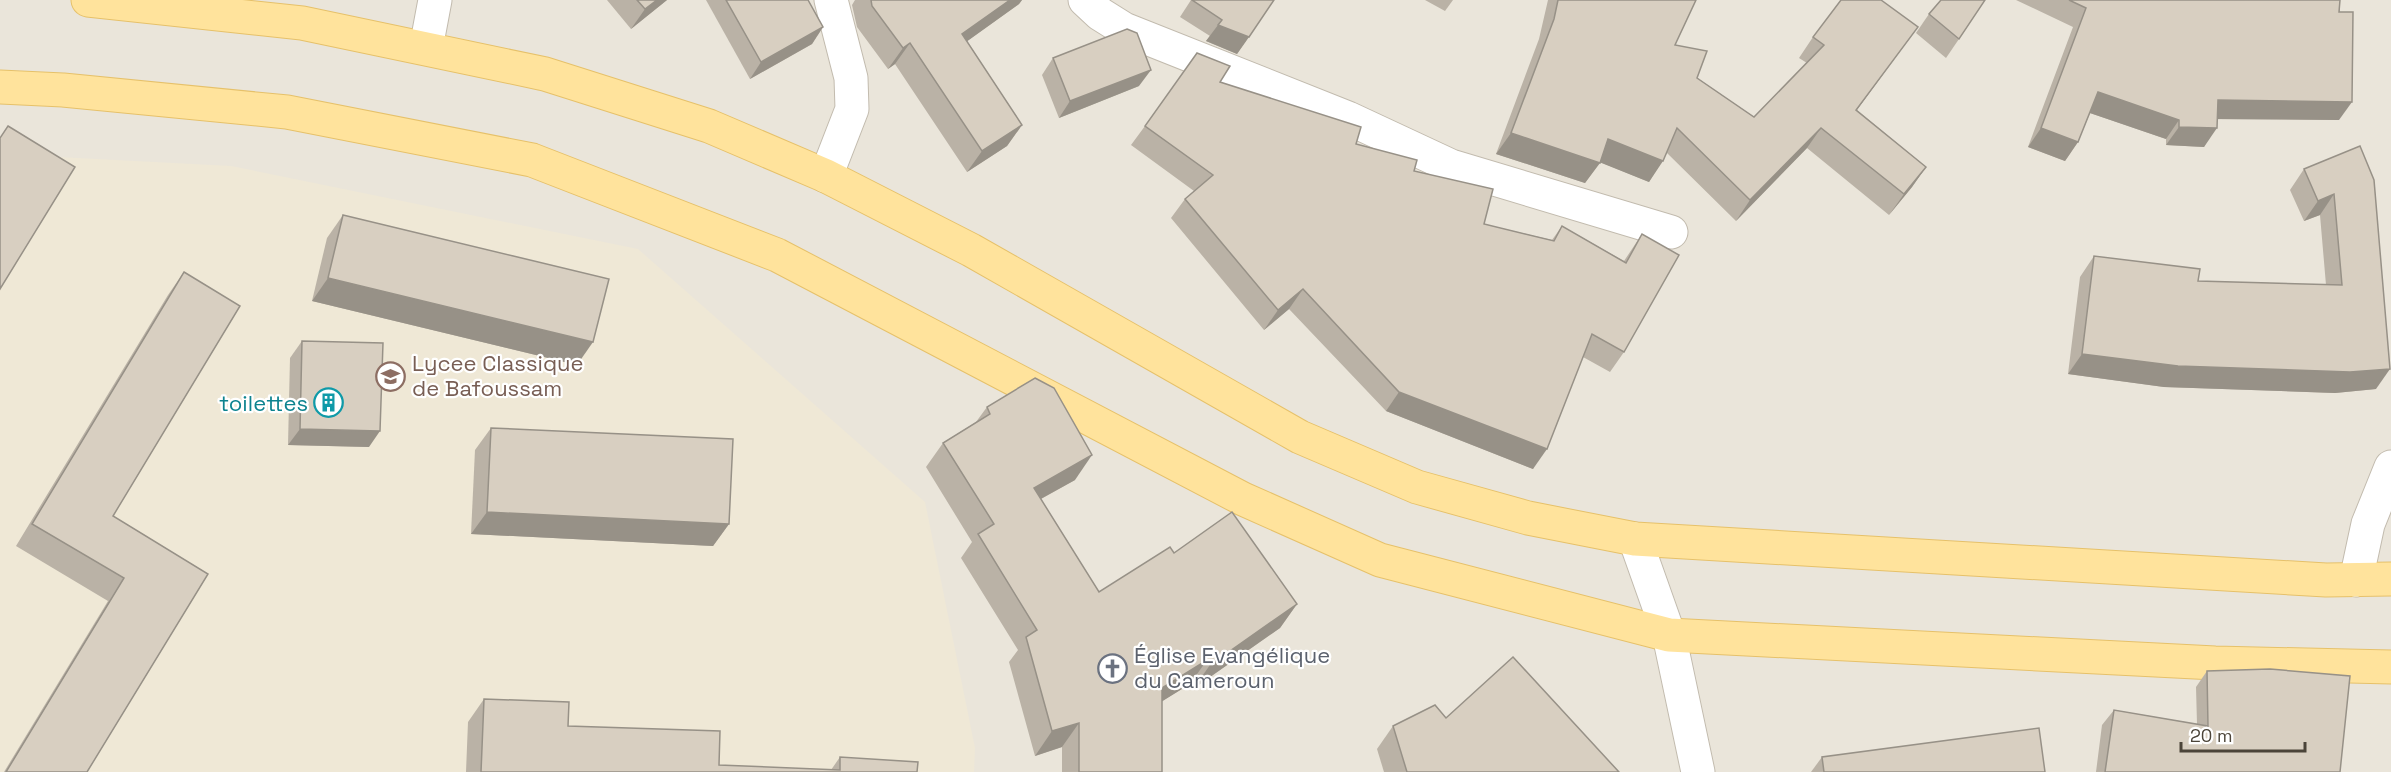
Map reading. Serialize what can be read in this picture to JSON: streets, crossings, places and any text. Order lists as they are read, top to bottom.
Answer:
{
  "places": {
    "school or university": ["Lycee Classique de Bafoussam"],
    "building": ["toilettes"],
    "church": ["Église Evangélique du Cameroun"]
  },
  "scale_bar": "20 m"
}
